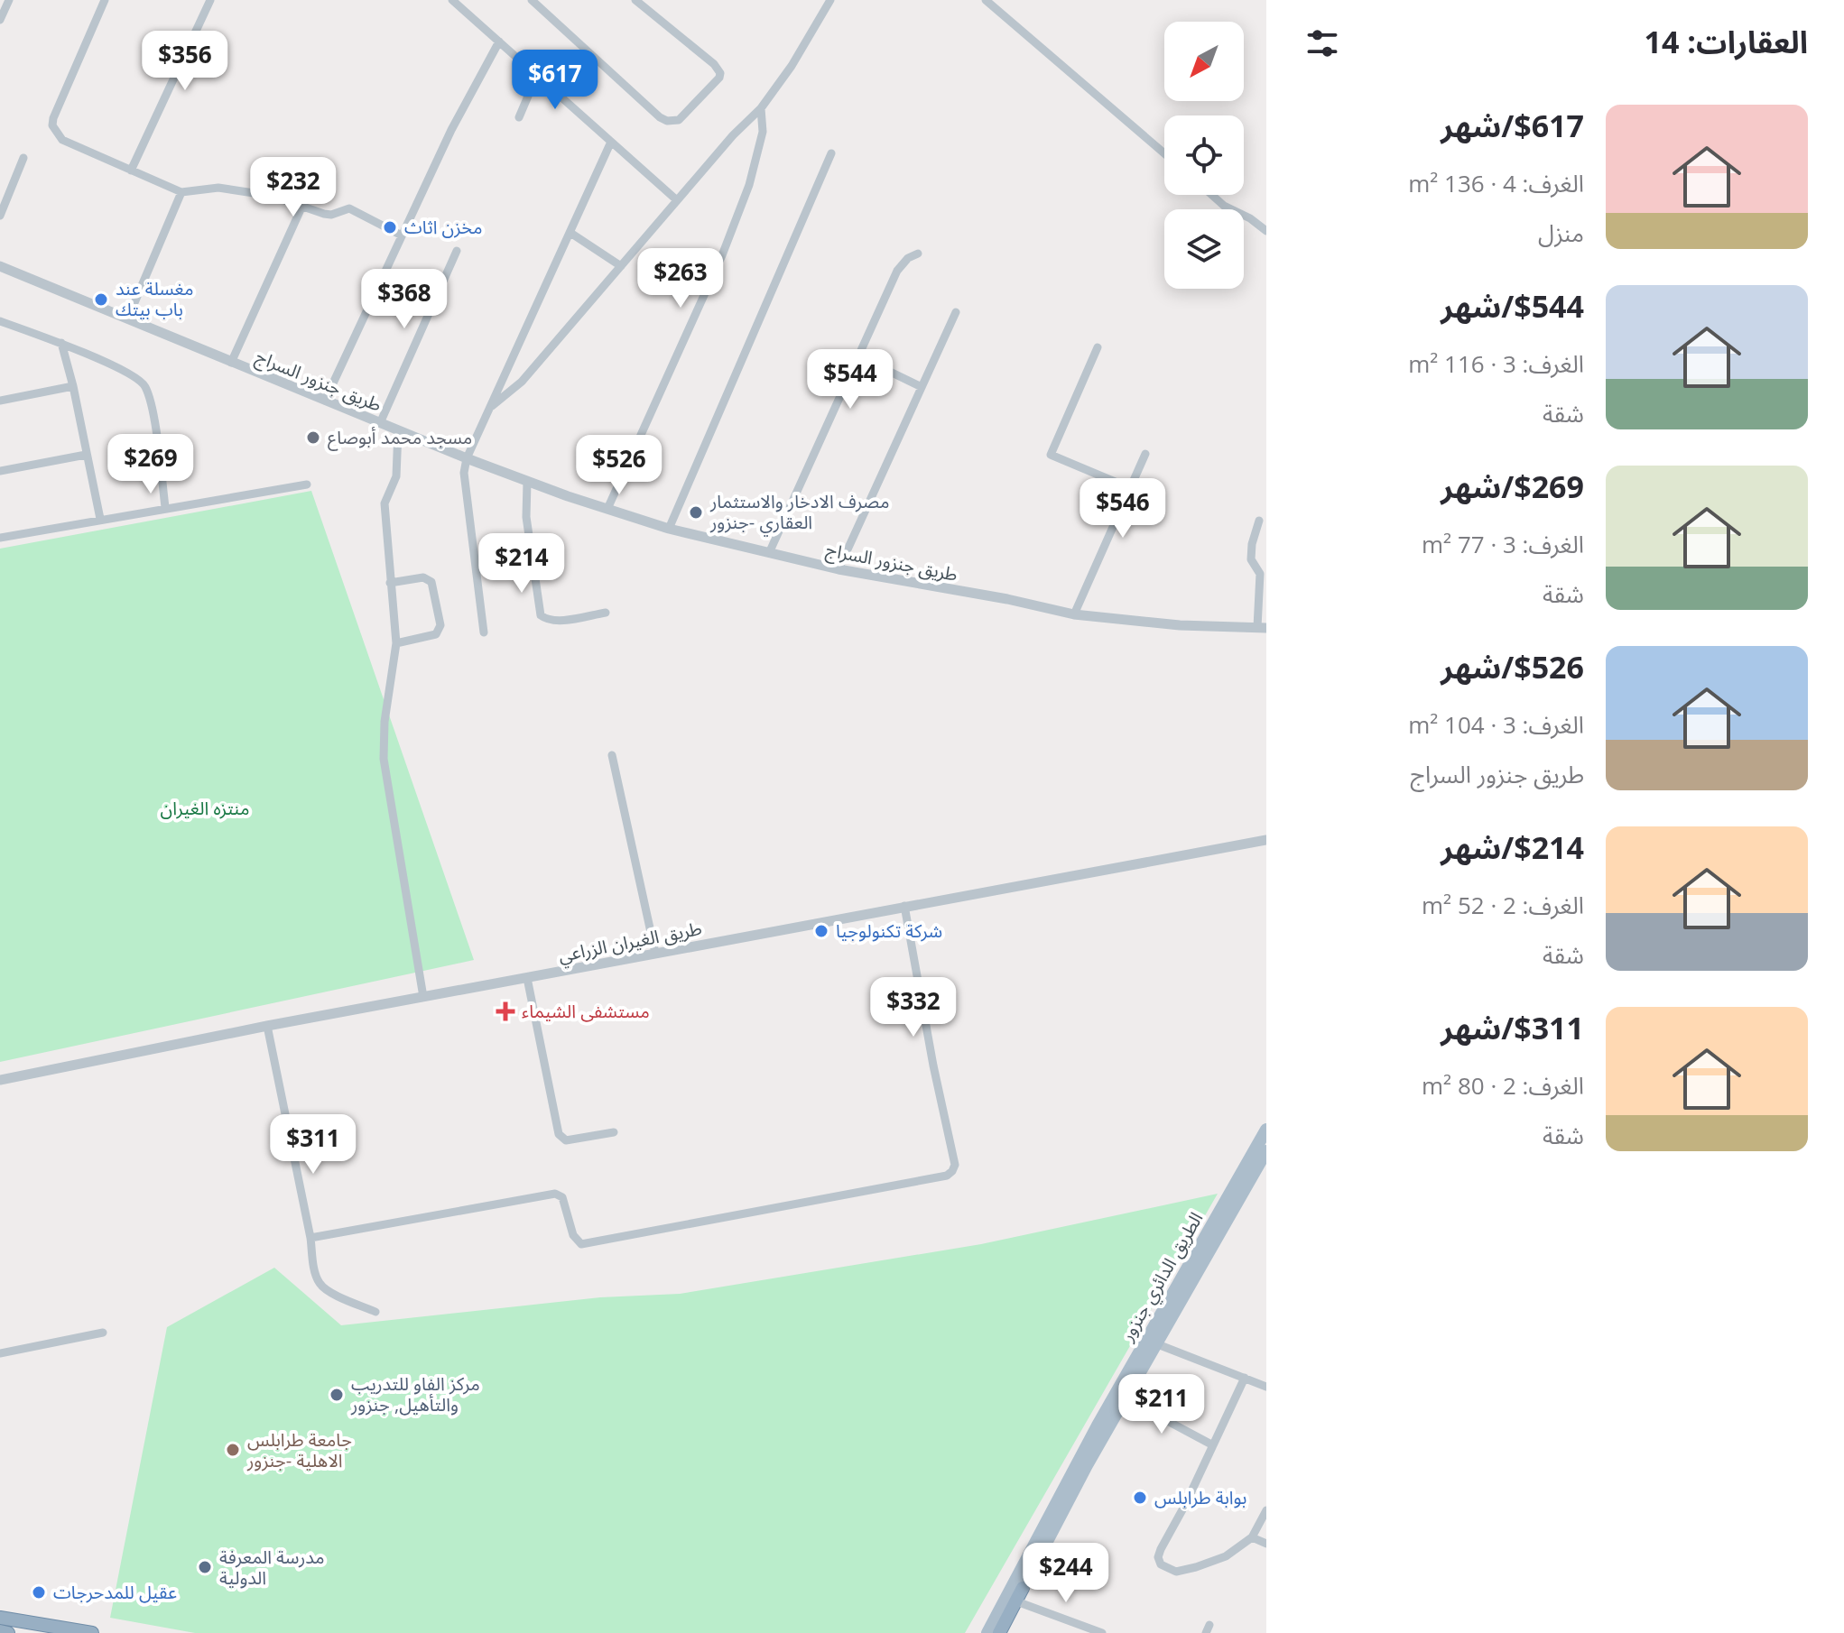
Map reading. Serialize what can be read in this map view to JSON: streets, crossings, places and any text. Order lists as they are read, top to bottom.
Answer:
{
  "streets": {
    "main road": ["الطريق الدائري جنزور"],
    "street": ["طريق جنزور السراج", "طريق الغيران الزراعي"]
  },
  "parks": ["منتزه الغيران"],
  "places": {
    "other": [
      "مخزن اثاث",
      "مغسلة عند باب بيتك",
      "مسجد محمد أبوصاع",
      "مصرف الادخار والاستثمار العقاري -جنزور",
      "شركة تكنولوجيا",
      "مركز الفاو للتدريب والتأهيل, جنزور",
      "جامعة طرابلس الاهلية -جنزور",
      "بوابة طرابلس",
      "مدرسة المعرفة الدولية",
      "عقيل للمدحرجات"
    ],
    "health": ["مستشفى الشيماء"]
  },
  "north": "bottom left",
  "page": {
    "heading": "العقارات: 14",
    "price": [
      "$356",
      "$617",
      "$232",
      "$263",
      "$368",
      "$544",
      "$269",
      "$526",
      "$546",
      "$214",
      "$332",
      "$311",
      "$211",
      "$244"
    ],
    "list": [
      {
        "name": "$617/شهر",
        "note": "الغرف: 4 · 136 m² · منزل"
      },
      {
        "name": "$544/شهر",
        "note": "الغرف: 3 · 116 m² · شقة"
      },
      {
        "name": "$269/شهر",
        "note": "الغرف: 3 · 77 m² · شقة"
      },
      {
        "name": "$526/شهر",
        "note": "الغرف: 3 · 104 m² · طريق جنزور السراج"
      },
      {
        "name": "$214/شهر",
        "note": "الغرف: 2 · 52 m² · شقة"
      },
      {
        "name": "$311/شهر",
        "note": "الغرف: 2 · 80 m² · شقة"
      }
    ]
  }
}
